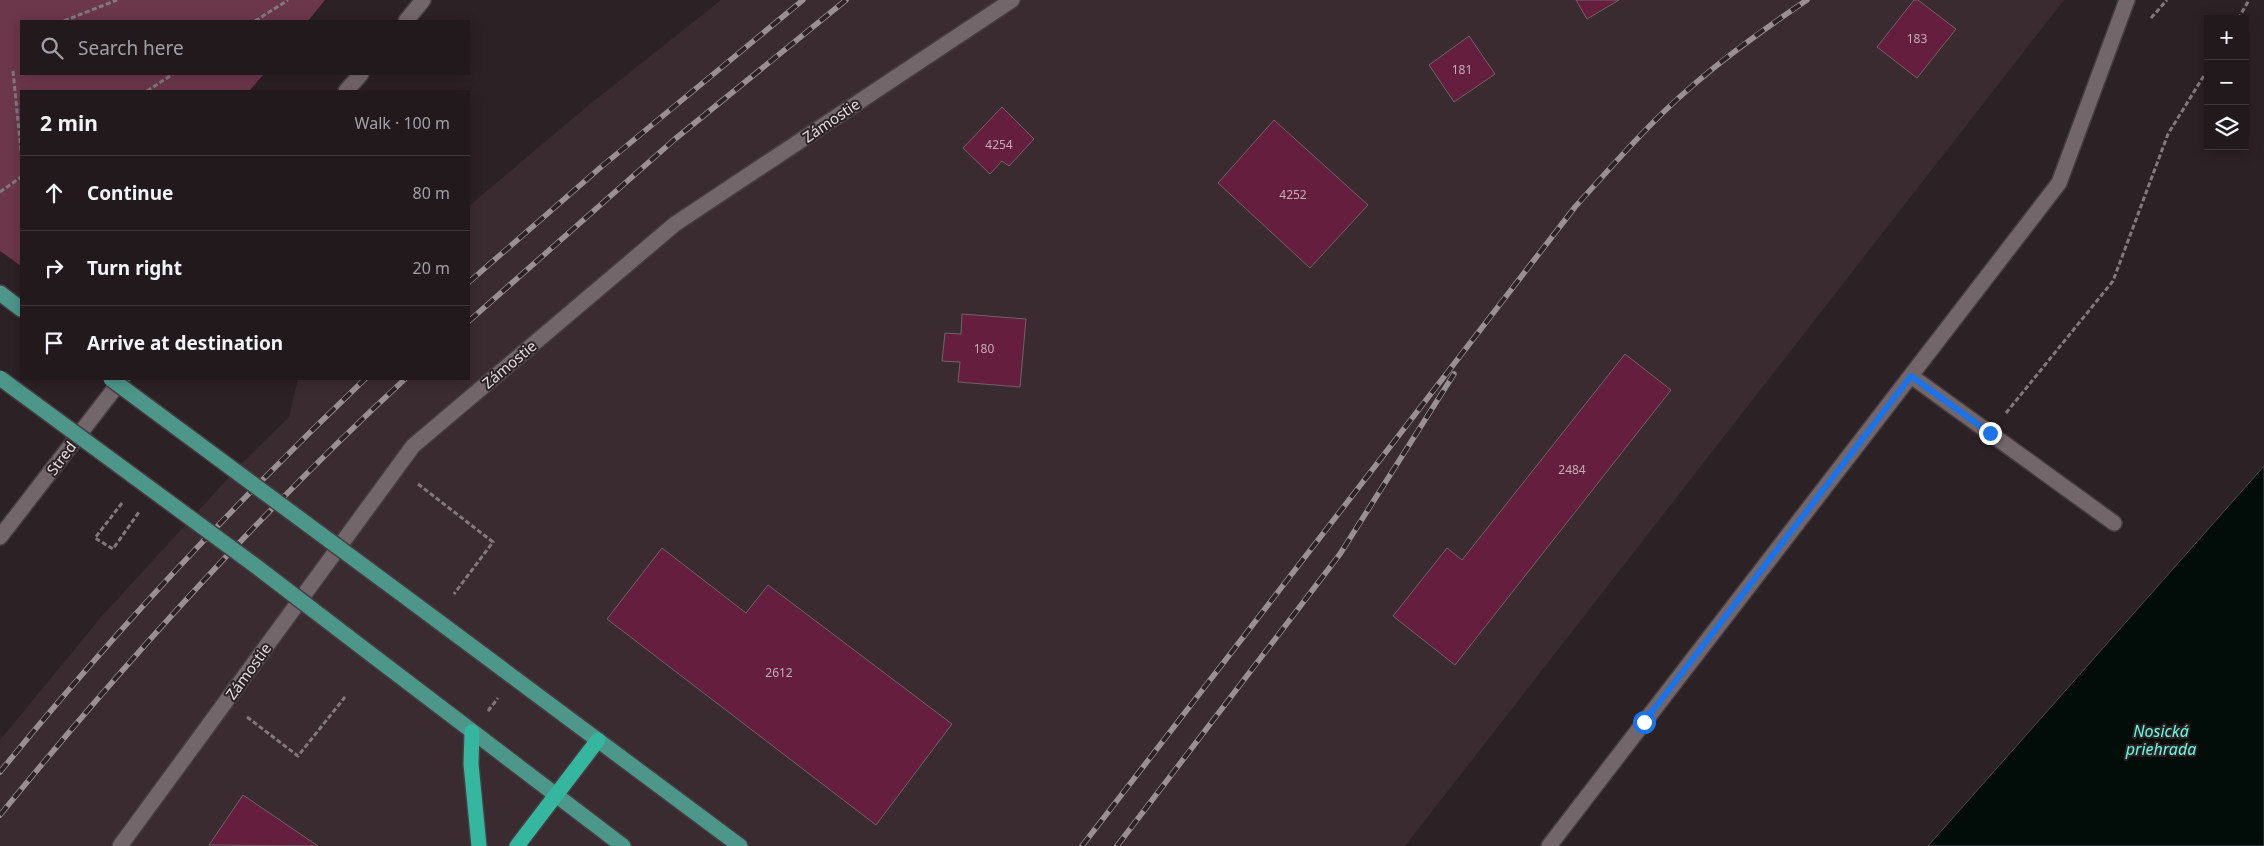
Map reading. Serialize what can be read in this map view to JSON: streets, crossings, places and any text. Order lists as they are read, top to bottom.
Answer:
{
  "streets": {
    "street": ["Zámostie", "Stred"]
  },
  "water": ["Nosická priehrada"],
  "house_numbers": [
    "183",
    "181",
    "4254",
    "4252",
    "180",
    "2484",
    "2612"
  ],
  "page": {
    "map_buttons": ["+", "−"],
    "search": "Search here",
    "heading": ["2 min", "Walk · 100 m"],
    "list": [
      ["Continue", "80 m"],
      ["Turn right", "20 m"],
      "Arrive at destination"
    ]
  }
}
